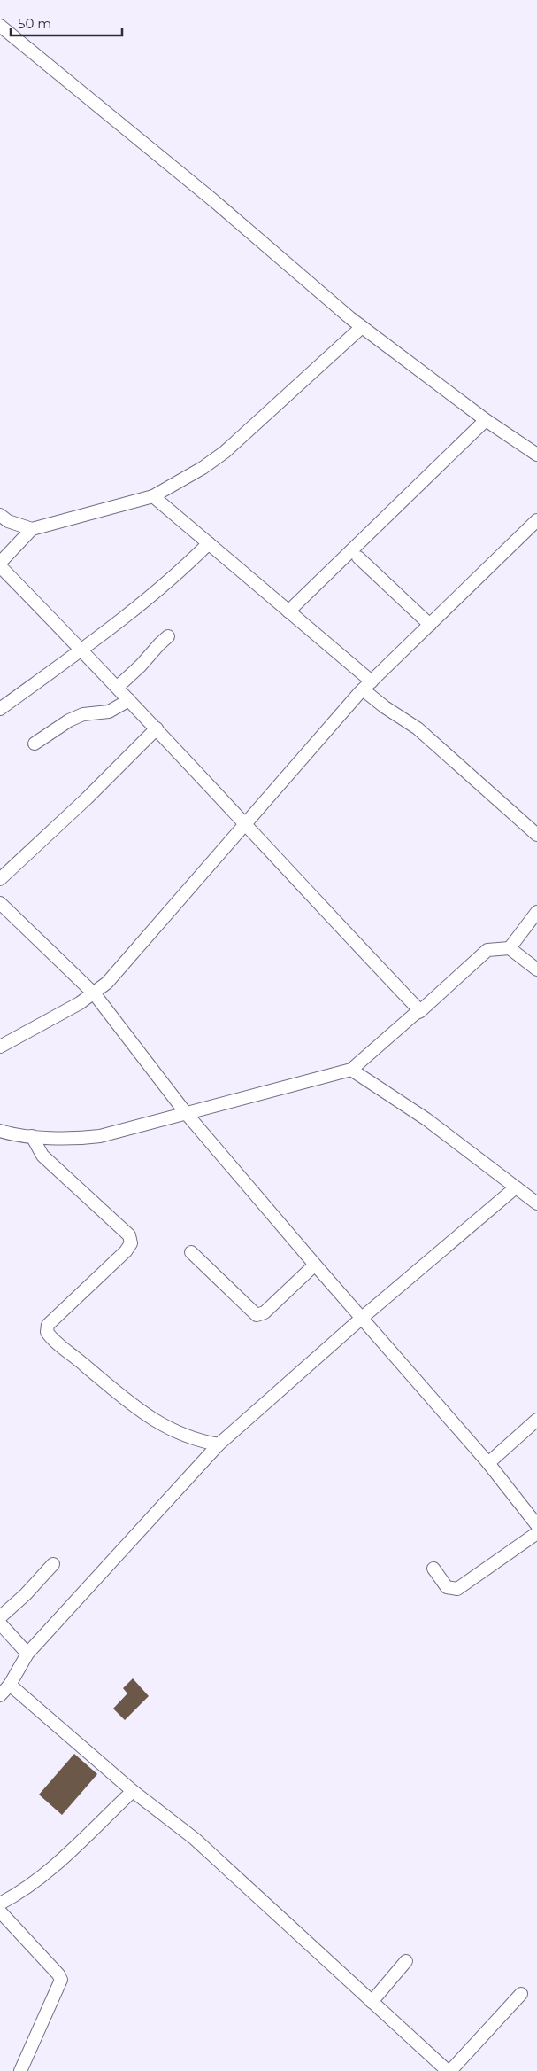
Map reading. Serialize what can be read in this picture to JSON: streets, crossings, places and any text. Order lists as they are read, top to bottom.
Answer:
{
  "scale_bar": "50 m"
}
